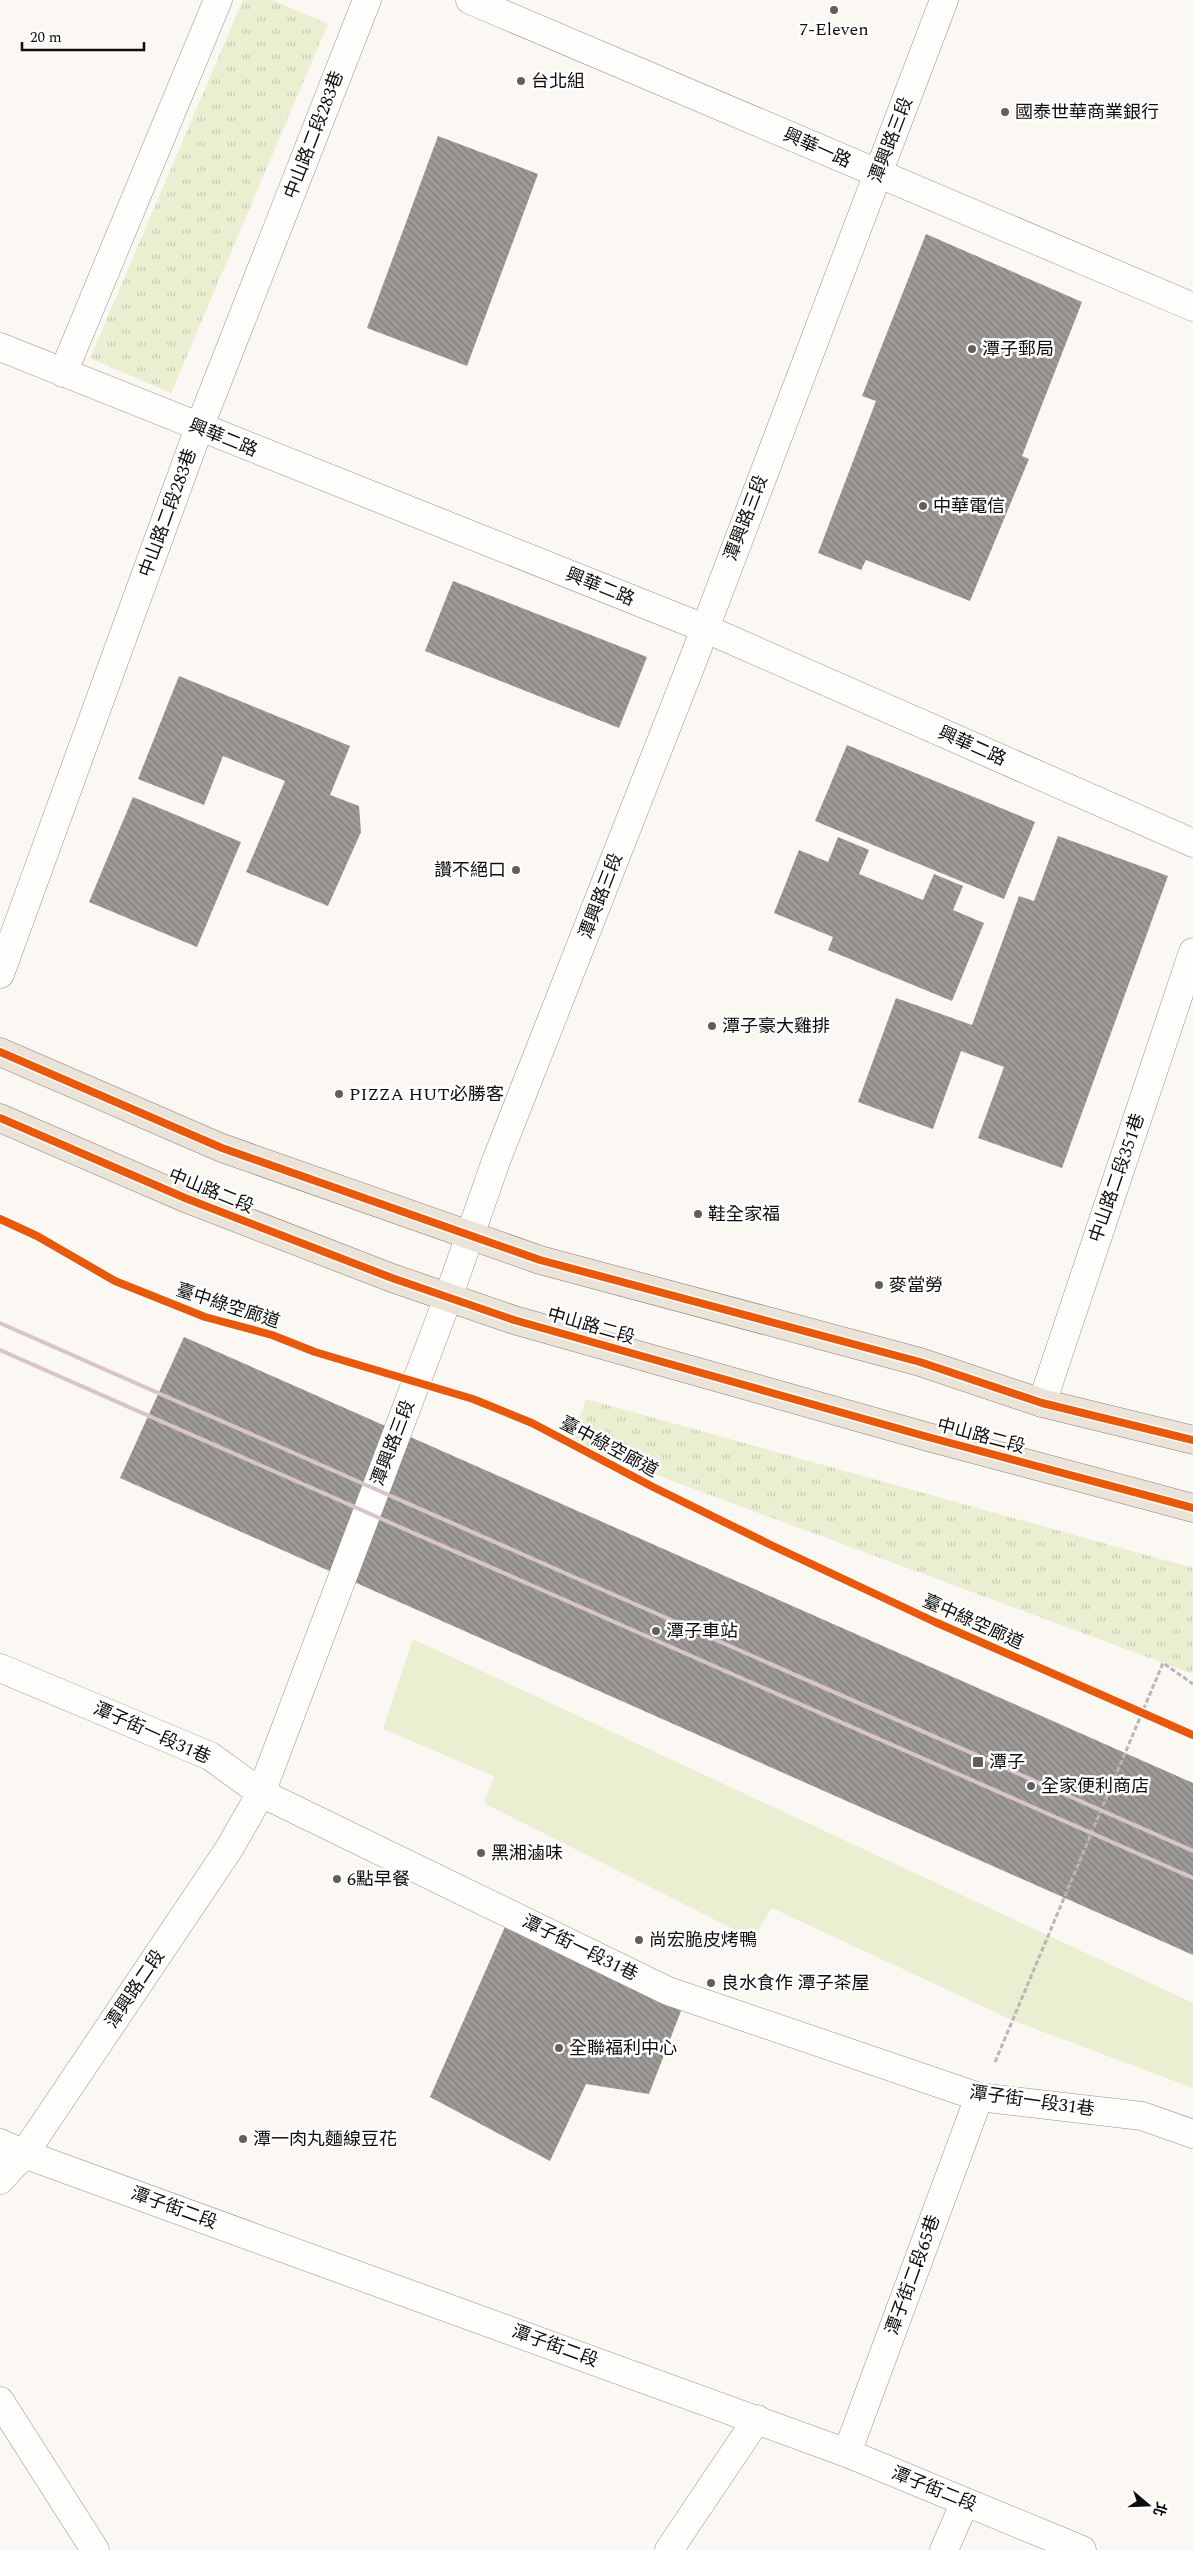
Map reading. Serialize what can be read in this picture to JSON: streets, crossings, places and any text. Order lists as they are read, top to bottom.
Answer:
{
  "streets": {
    "main road": ["中山路二段"],
    "street": [
      "中山路二段283巷",
      "潭興路三段",
      "興華一路",
      "興華二路",
      "中山路二段351巷",
      "潭子街一段31巷",
      "潭興路二段",
      "潭子街二段",
      "潭子街二段65巷"
    ],
    "cycle path": ["臺中綠空廊道"]
  },
  "crossings": [
    ["中山路二段283巷", "興華二路"],
    ["潭興路三段", "興華一路"],
    ["潭興路三段", "興華二路"],
    ["潭興路三段", "中山路二段"],
    ["潭興路三段", "潭子街一段31巷"],
    ["潭興路三段", "潭興路二段"],
    ["潭子街一段31巷", "潭興路二段"],
    ["潭子街一段31巷", "潭子街二段65巷"],
    ["潭興路二段", "潭子街二段"],
    ["潭子街二段", "潭子街二段65巷"]
  ],
  "places": {
    "other": [
      "7-Eleven",
      "台北組",
      "國泰世華商業銀行",
      "潭子郵局",
      "中華電信",
      "讚不絕口",
      "潭子豪大雞排",
      "PIZZA HUT必勝客",
      "鞋全家福",
      "麥當勞",
      "潭子車站",
      "全家便利商店",
      "黑湘滷味",
      "6點早餐",
      "尚宏脆皮烤鴨",
      "良水食作 潭子茶屋",
      "全聯福利中心",
      "潭一肉丸麵線豆花"
    ],
    "transit": ["潭子"]
  },
  "scale_bar": "20 m",
  "north": "right"
}
